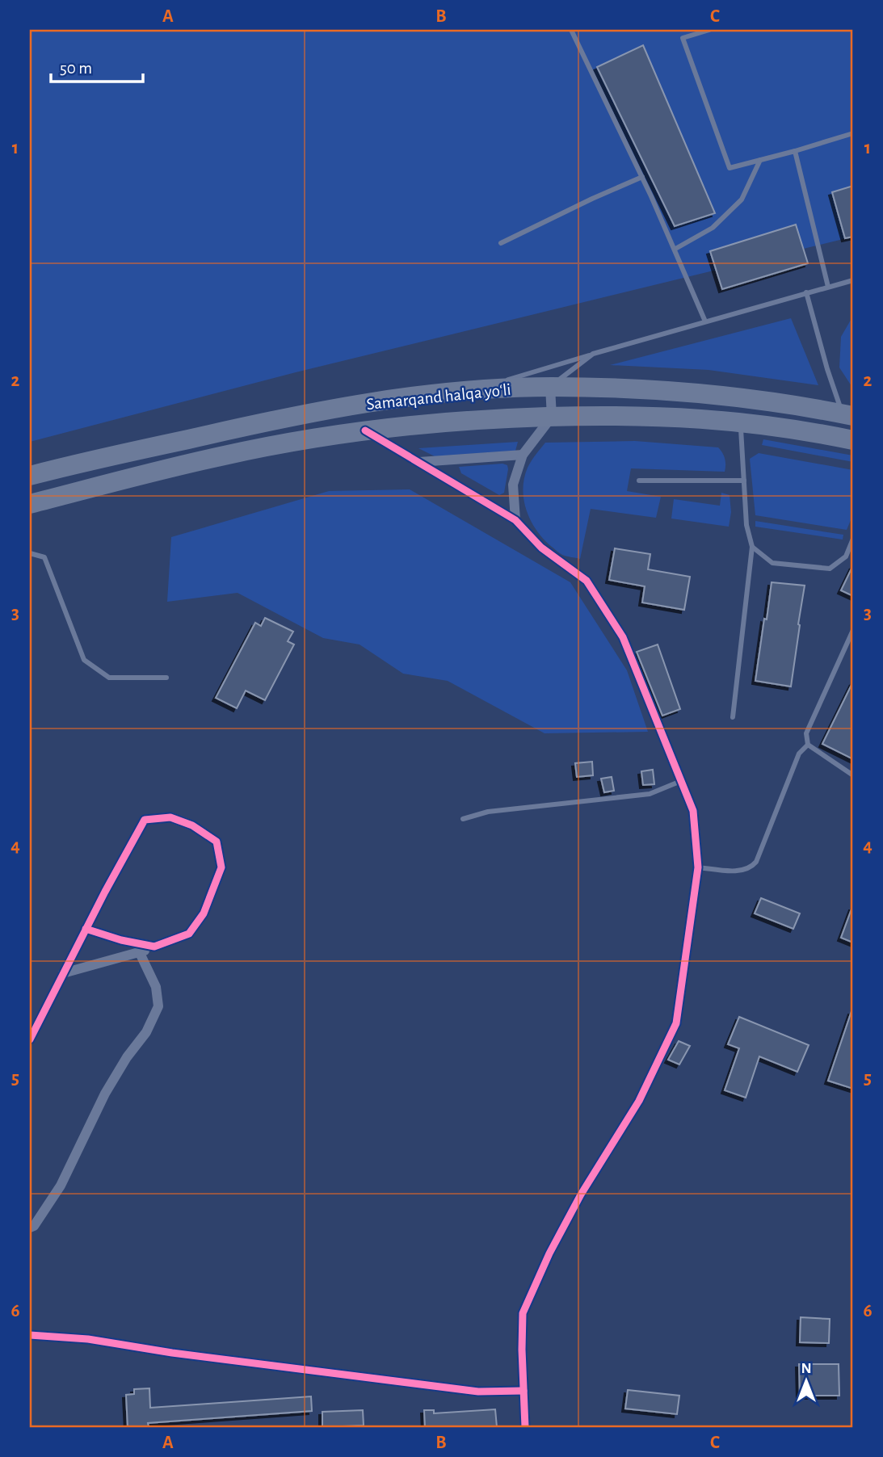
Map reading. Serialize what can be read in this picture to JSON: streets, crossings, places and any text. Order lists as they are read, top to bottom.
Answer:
{
  "streets": {
    "highway": ["Samarqand halqa yoʻli"]
  },
  "scale_bar": "50 m",
  "north": "top",
  "grid": {
    "columns": ["A", "B", "C"],
    "rows": [
      "1",
      "2",
      "3",
      "4",
      "5",
      "6"
    ]
  }
}
